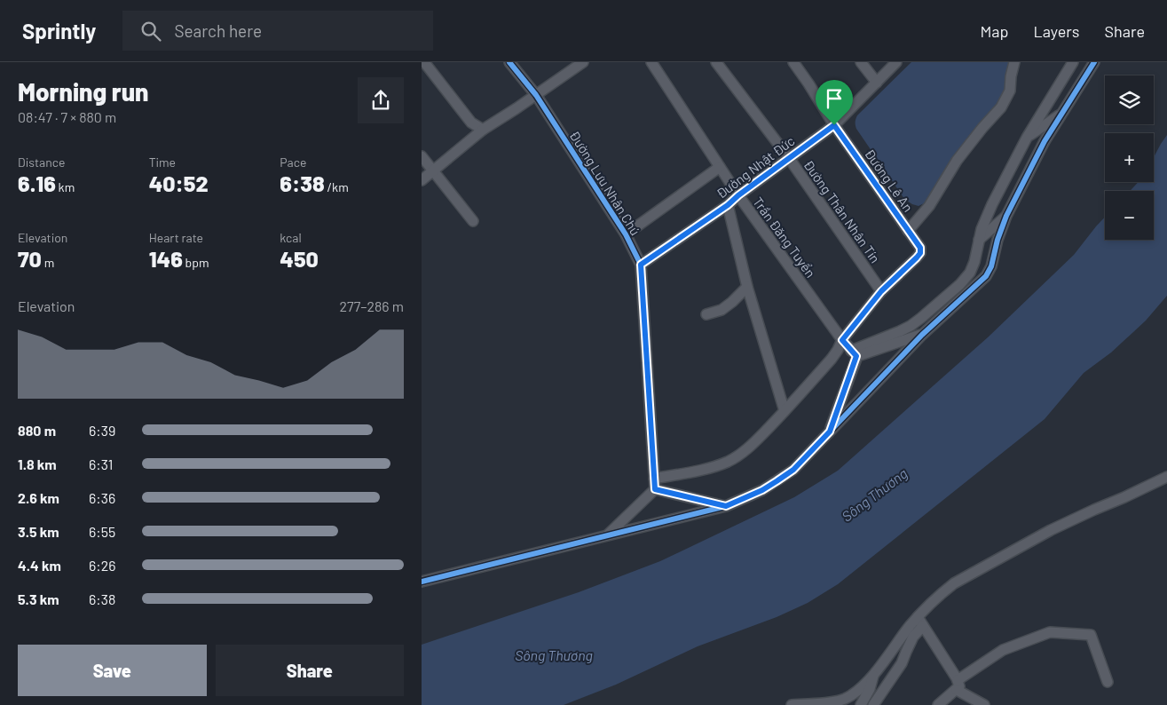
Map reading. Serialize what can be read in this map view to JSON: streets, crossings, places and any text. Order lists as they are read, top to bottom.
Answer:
{
  "streets": {
    "street": [
      "Đường Nhật Đức",
      "Đường Lê An",
      "Đường Lưu Nhân Chú",
      "Đường Thân Nhân Tín",
      "Trần Đăng Tuyển"
    ]
  },
  "crossings": [
    ["Đường Nhật Đức", "Đường Lê An"],
    ["Đường Nhật Đức", "Đường Lưu Nhân Chú"],
    ["Đường Nhật Đức", "Đường Thân Nhân Tín"],
    ["Đường Nhật Đức", "Trần Đăng Tuyển"],
    ["Đường Lê An", "Đường Thân Nhân Tín"]
  ],
  "water": ["Sông Thương"],
  "page": {
    "header": "Sprintly",
    "search": "Search here",
    "nav": ["Map", "Layers", "Share"],
    "heading": ["Morning run", "08:47 · 7 × 880 m"],
    "map_buttons": ["+", "−"],
    "stats": [
      ["Distance", "6.16 km"],
      ["Time", "40:52"],
      ["Pace", "6:38 /km"],
      ["Elevation", "70 m"],
      ["Heart rate", "146 bpm"],
      ["kcal", "450"]
    ],
    "chart": ["Elevation", "277–286 m"],
    "list": [
      {
        "name": "880 m",
        "note": "6:39"
      },
      {
        "name": "1.8 km",
        "note": "6:31"
      },
      {
        "name": "2.6 km",
        "note": "6:36"
      },
      {
        "name": "3.5 km",
        "note": "6:55"
      },
      {
        "name": "4.4 km",
        "note": "6:26"
      },
      {
        "name": "5.3 km",
        "note": "6:38"
      }
    ],
    "buttons": ["Save", "Share"]
  }
}
